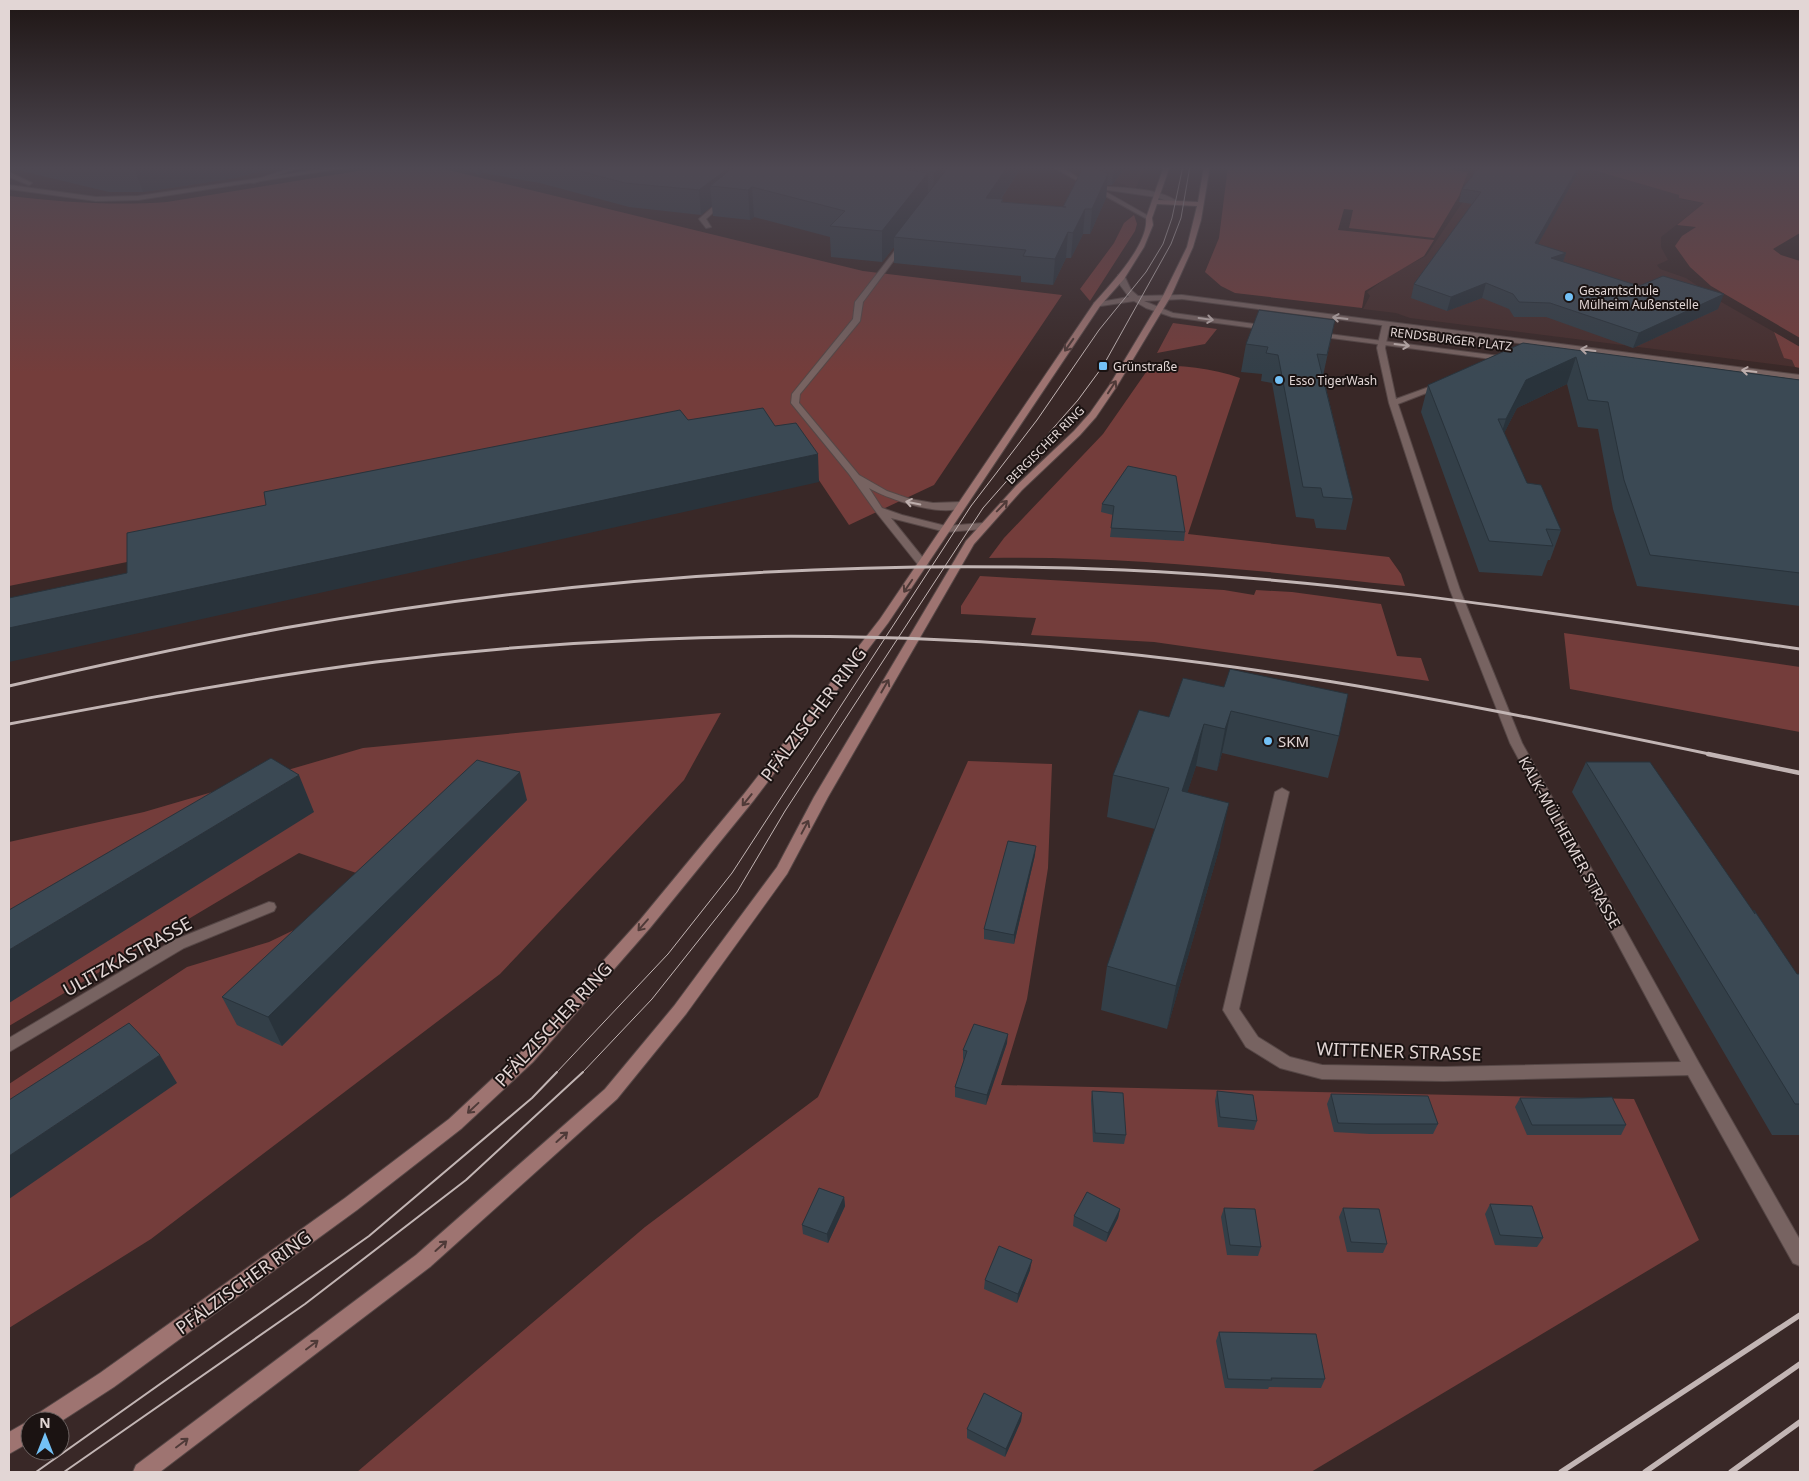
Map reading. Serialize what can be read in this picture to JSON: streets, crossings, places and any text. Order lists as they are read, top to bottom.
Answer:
{
  "streets": {
    "main road": ["BERGISCHER RING", "PFÄLZISCHER RING"],
    "street": [
      "RENDSBURGER PLATZ",
      "KALK-MÜLHEIMER STRASSE",
      "ULITZKASTRASSE",
      "WITTENER STRASSE"
    ]
  },
  "crossings": [
    ["RENDSBURGER PLATZ", "BERGISCHER RING"],
    ["RENDSBURGER PLATZ", "KALK-MÜLHEIMER STRASSE"],
    ["BERGISCHER RING", "PFÄLZISCHER RING"],
    ["KALK-MÜLHEIMER STRASSE", "WITTENER STRASSE"]
  ],
  "one_way": ["PFÄLZISCHER RING"],
  "places": {
    "other": ["Gesamtschule Mülheim Außenstelle", "Esso TigerWash", "SKM"],
    "transit": ["Grünstraße"]
  },
  "north": "top"
}
